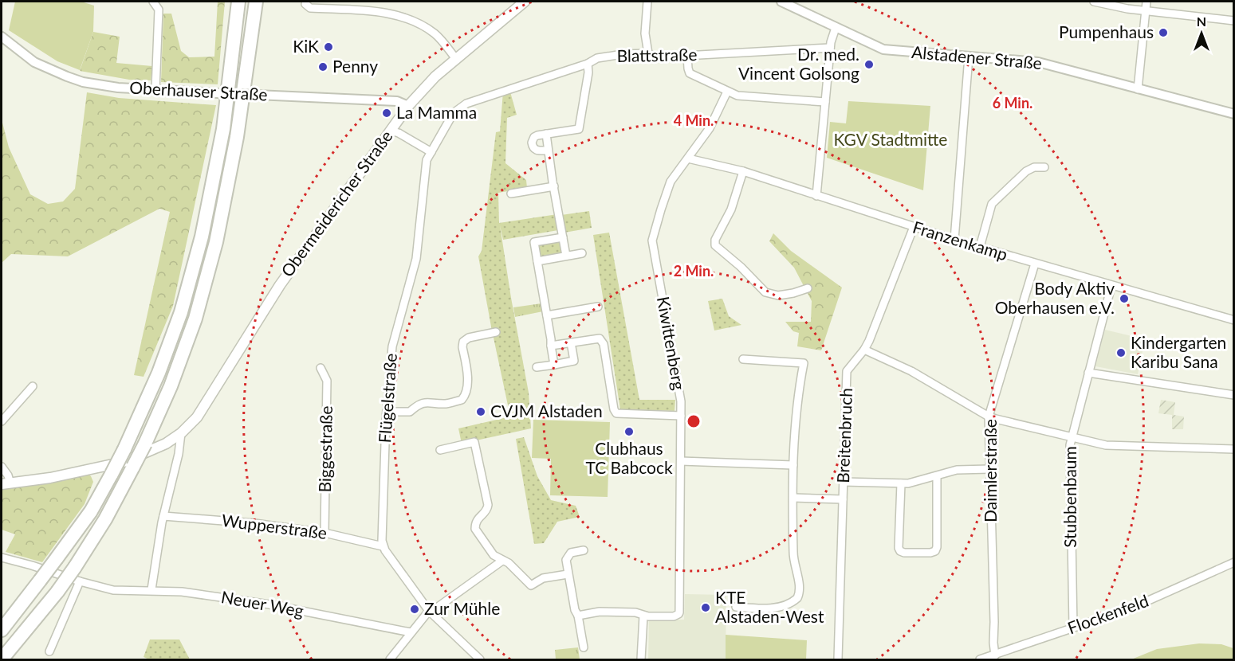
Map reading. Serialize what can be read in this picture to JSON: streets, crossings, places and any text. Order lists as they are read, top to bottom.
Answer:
{
  "streets": {
    "main road": ["Obermeidericher Straße"],
    "street": [
      "Blattstraße",
      "Alstadener Straße",
      "Oberhauser Straße",
      "Franzenkamp",
      "Kiwittenberg",
      "Flügelstraße",
      "Breitenbruch",
      "Biggestraße",
      "Daimlerstraße",
      "Stubbenbaum",
      "Wupperstraße",
      "Neuer Weg",
      "Flockenfeld"
    ]
  },
  "crossings": [
    ["Blattstraße", "Flügelstraße"],
    ["Oberhauser Straße", "Obermeidericher Straße"],
    ["Franzenkamp", "Kiwittenberg"],
    ["Franzenkamp", "Breitenbruch"],
    ["Franzenkamp", "Daimlerstraße"],
    ["Franzenkamp", "Stubbenbaum"],
    ["Flügelstraße", "Wupperstraße"],
    ["Biggestraße", "Wupperstraße"],
    ["Daimlerstraße", "Flockenfeld"],
    ["Stubbenbaum", "Flockenfeld"]
  ],
  "parks": ["KGV Stadtmitte"],
  "places": [
    "Pumpenhaus",
    "KiK",
    "Dr. med. Vincent Golsong",
    "Penny",
    "La Mamma",
    "Body Aktiv Oberhausen e.V.",
    "Kindergarten Karibu Sana",
    "CVJM Alstaden",
    "Clubhaus TC Babcock",
    "KTE Alstaden-West",
    "Zur Mühle"
  ],
  "north": "top",
  "rings": ["6 Min.", "4 Min.", "2 Min."]
}
